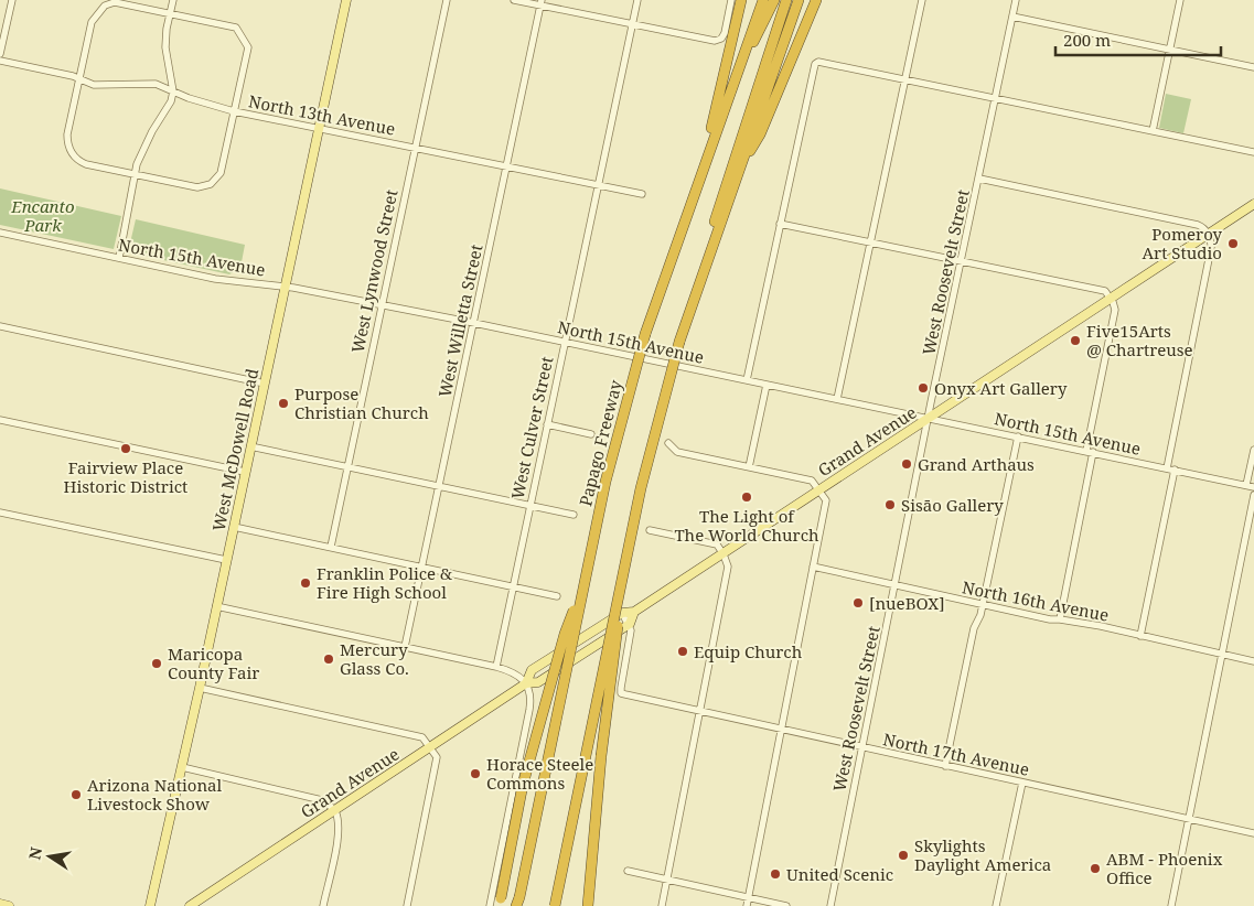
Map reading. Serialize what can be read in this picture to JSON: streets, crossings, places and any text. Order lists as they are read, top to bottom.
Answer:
{
  "streets": {
    "highway": ["Papago Freeway"],
    "main road": ["Grand Avenue", "West McDowell Road"],
    "street": [
      "North 13th Avenue",
      "North 15th Avenue",
      "West Lynwood Street",
      "West Roosevelt Street",
      "West Willetta Street",
      "West Culver Street",
      "North 16th Avenue",
      "North 17th Avenue"
    ]
  },
  "crossings": [
    ["North 13th Avenue", "West Lynwood Street"],
    ["North 13th Avenue", "West Willetta Street"],
    ["North 13th Avenue", "West Culver Street"],
    ["North 13th Avenue", "West McDowell Road"],
    ["North 15th Avenue", "West Lynwood Street"],
    ["North 15th Avenue", "West Roosevelt Street"],
    ["North 15th Avenue", "West Willetta Street"],
    ["North 15th Avenue", "West Culver Street"],
    ["North 15th Avenue", "Grand Avenue"],
    ["North 15th Avenue", "West McDowell Road"],
    ["West Roosevelt Street", "Grand Avenue"],
    ["West Roosevelt Street", "North 16th Avenue"],
    ["West Roosevelt Street", "North 17th Avenue"],
    ["Grand Avenue", "North 17th Avenue"]
  ],
  "parks": ["Encanto Park"],
  "places": [
    "Pomeroy Art Studio",
    "Five15Arts @ Chartreuse",
    "Onyx Art Gallery",
    "Purpose Christian Church",
    "Fairview Place Historic District",
    "Grand Arthaus",
    "The Light of The World Church",
    "Sisāo Gallery",
    "Franklin Police & Fire High School",
    "[nueBOX]",
    "Equip Church",
    "Mercury Glass Co.",
    "Maricopa County Fair",
    "Horace Steele Commons",
    "Arizona National Livestock Show",
    "Skylights Daylight America",
    "ABM - Phoenix Office",
    "United Scenic"
  ],
  "scale_bar": "200 m",
  "north": "left"
}
